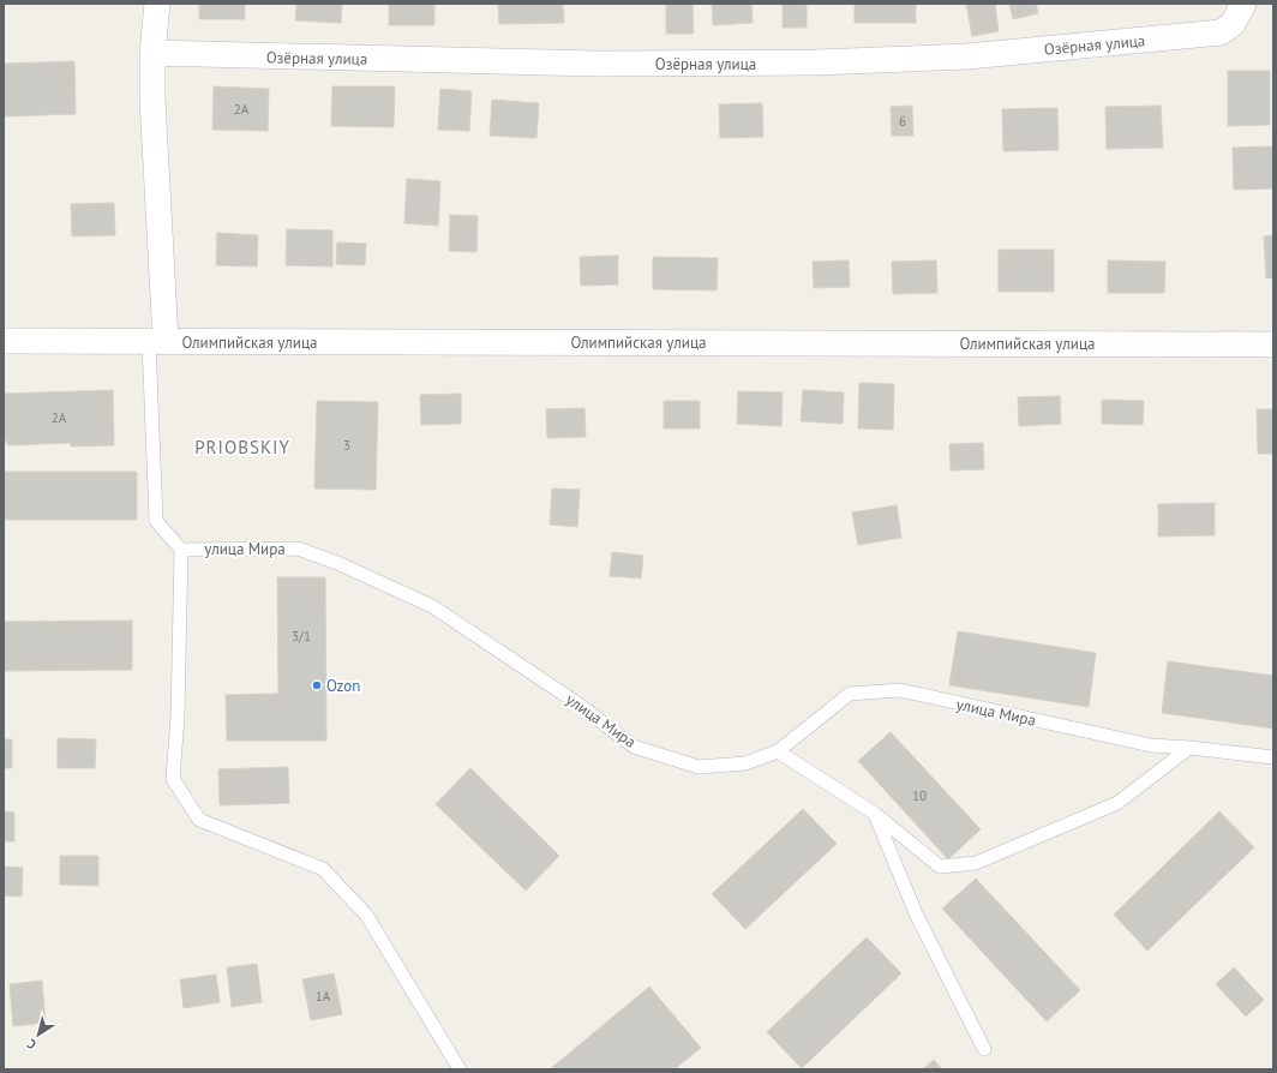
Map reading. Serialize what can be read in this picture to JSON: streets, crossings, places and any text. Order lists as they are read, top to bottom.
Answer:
{
  "streets": {
    "street": ["Озёрная улица", "Олимпийская улица"],
    "lane": ["улица Мира"]
  },
  "crossings": [
    ["Олимпийская улица", "улица Мира"]
  ],
  "districts": ["PRIOBSKIY"],
  "places": ["Ozon"],
  "house_numbers": [
    "2А",
    "6",
    "2А",
    "3",
    "3/1",
    "10",
    "1А"
  ],
  "north": "bottom left"
}
